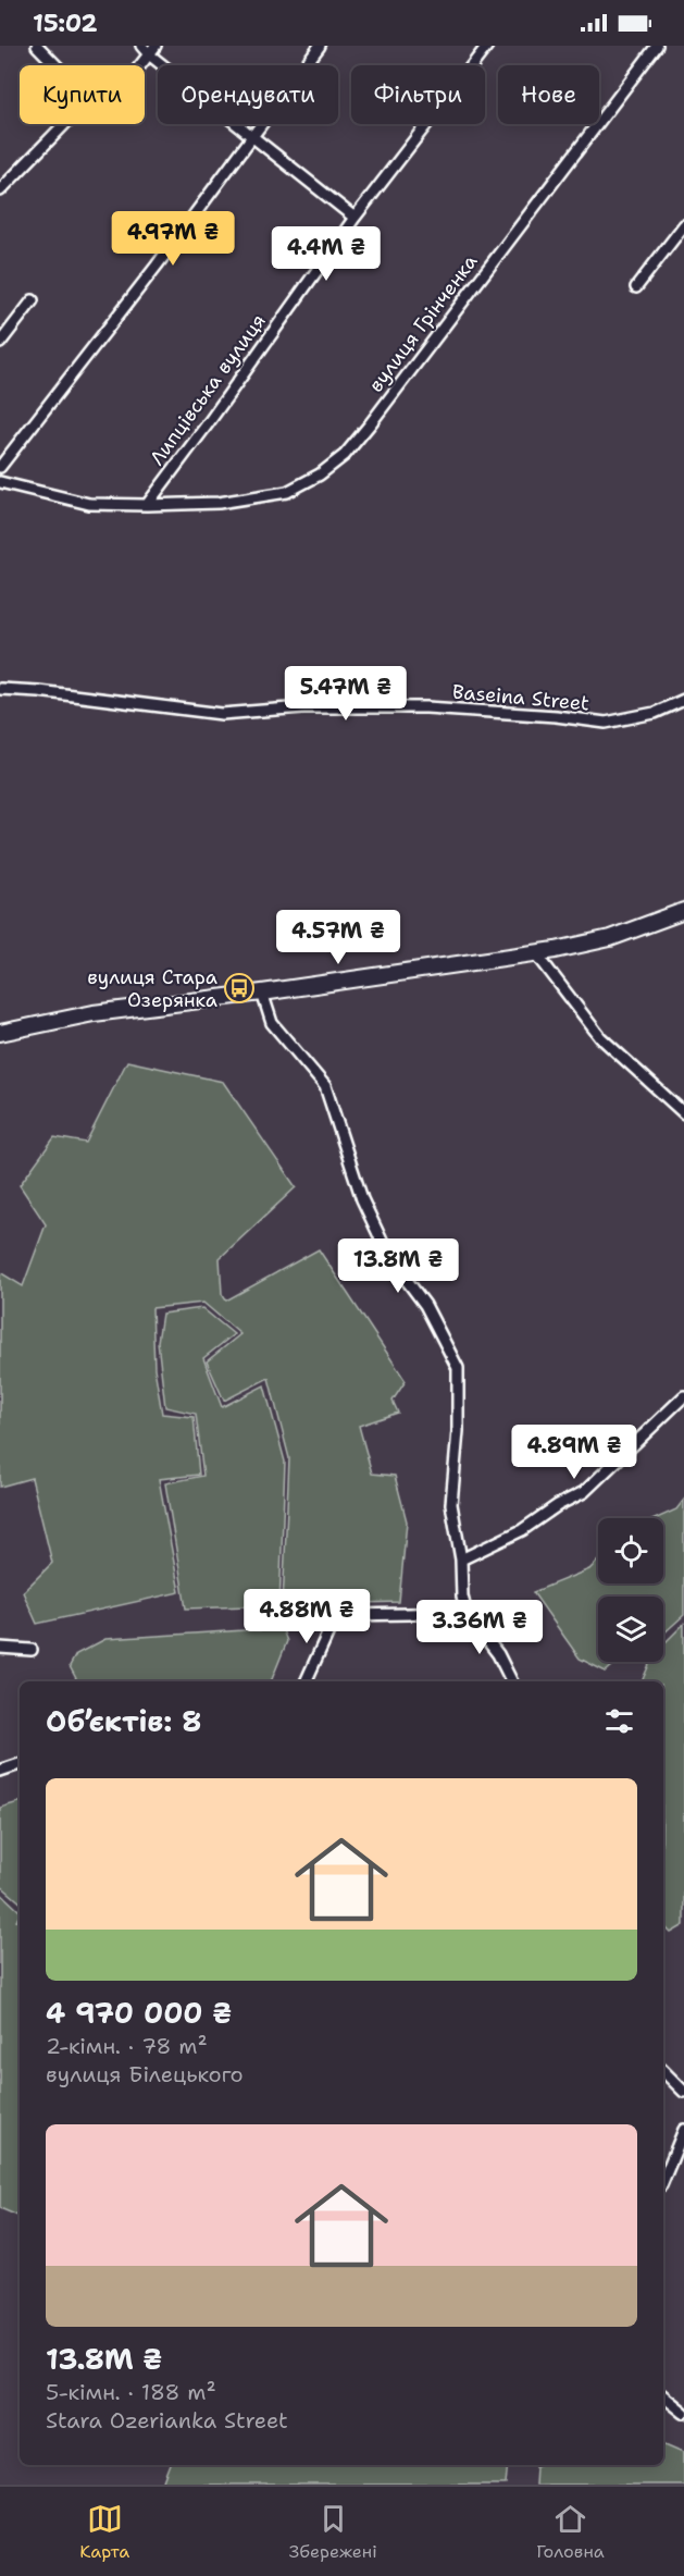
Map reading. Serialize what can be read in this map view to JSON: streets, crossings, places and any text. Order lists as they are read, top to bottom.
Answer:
{
  "streets": {
    "street": ["вулиця Грінченка", "Липцівська вулиця", "Baseina Street"]
  },
  "crossings": [
    ["вулиця Грінченка", "Липцівська вулиця"]
  ],
  "places": {
    "bus stop": ["вулиця Стара Озерянка"]
  },
  "page": {
    "status": "15:02",
    "chip": [
      "Купити",
      "Орендувати",
      "Фільтри",
      "Нове"
    ],
    "price": [
      "4.97M ₴",
      "4.4M ₴",
      "5.47M ₴",
      "4.57M ₴",
      "13.8M ₴",
      "4.89M ₴",
      "4.88M ₴",
      "3.36M ₴"
    ],
    "heading": "Об’єктів: 8",
    "list": [
      {
        "name": "4 970 000 ₴",
        "note": "2-кімн. · 78 m² · вулиця Білецького"
      },
      {
        "name": "13.8M ₴",
        "note": "5-кімн. · 188 m² · Stara Ozerianka Street"
      }
    ],
    "tabs": ["Карта", "Збережені", "Головна"]
  }
}
